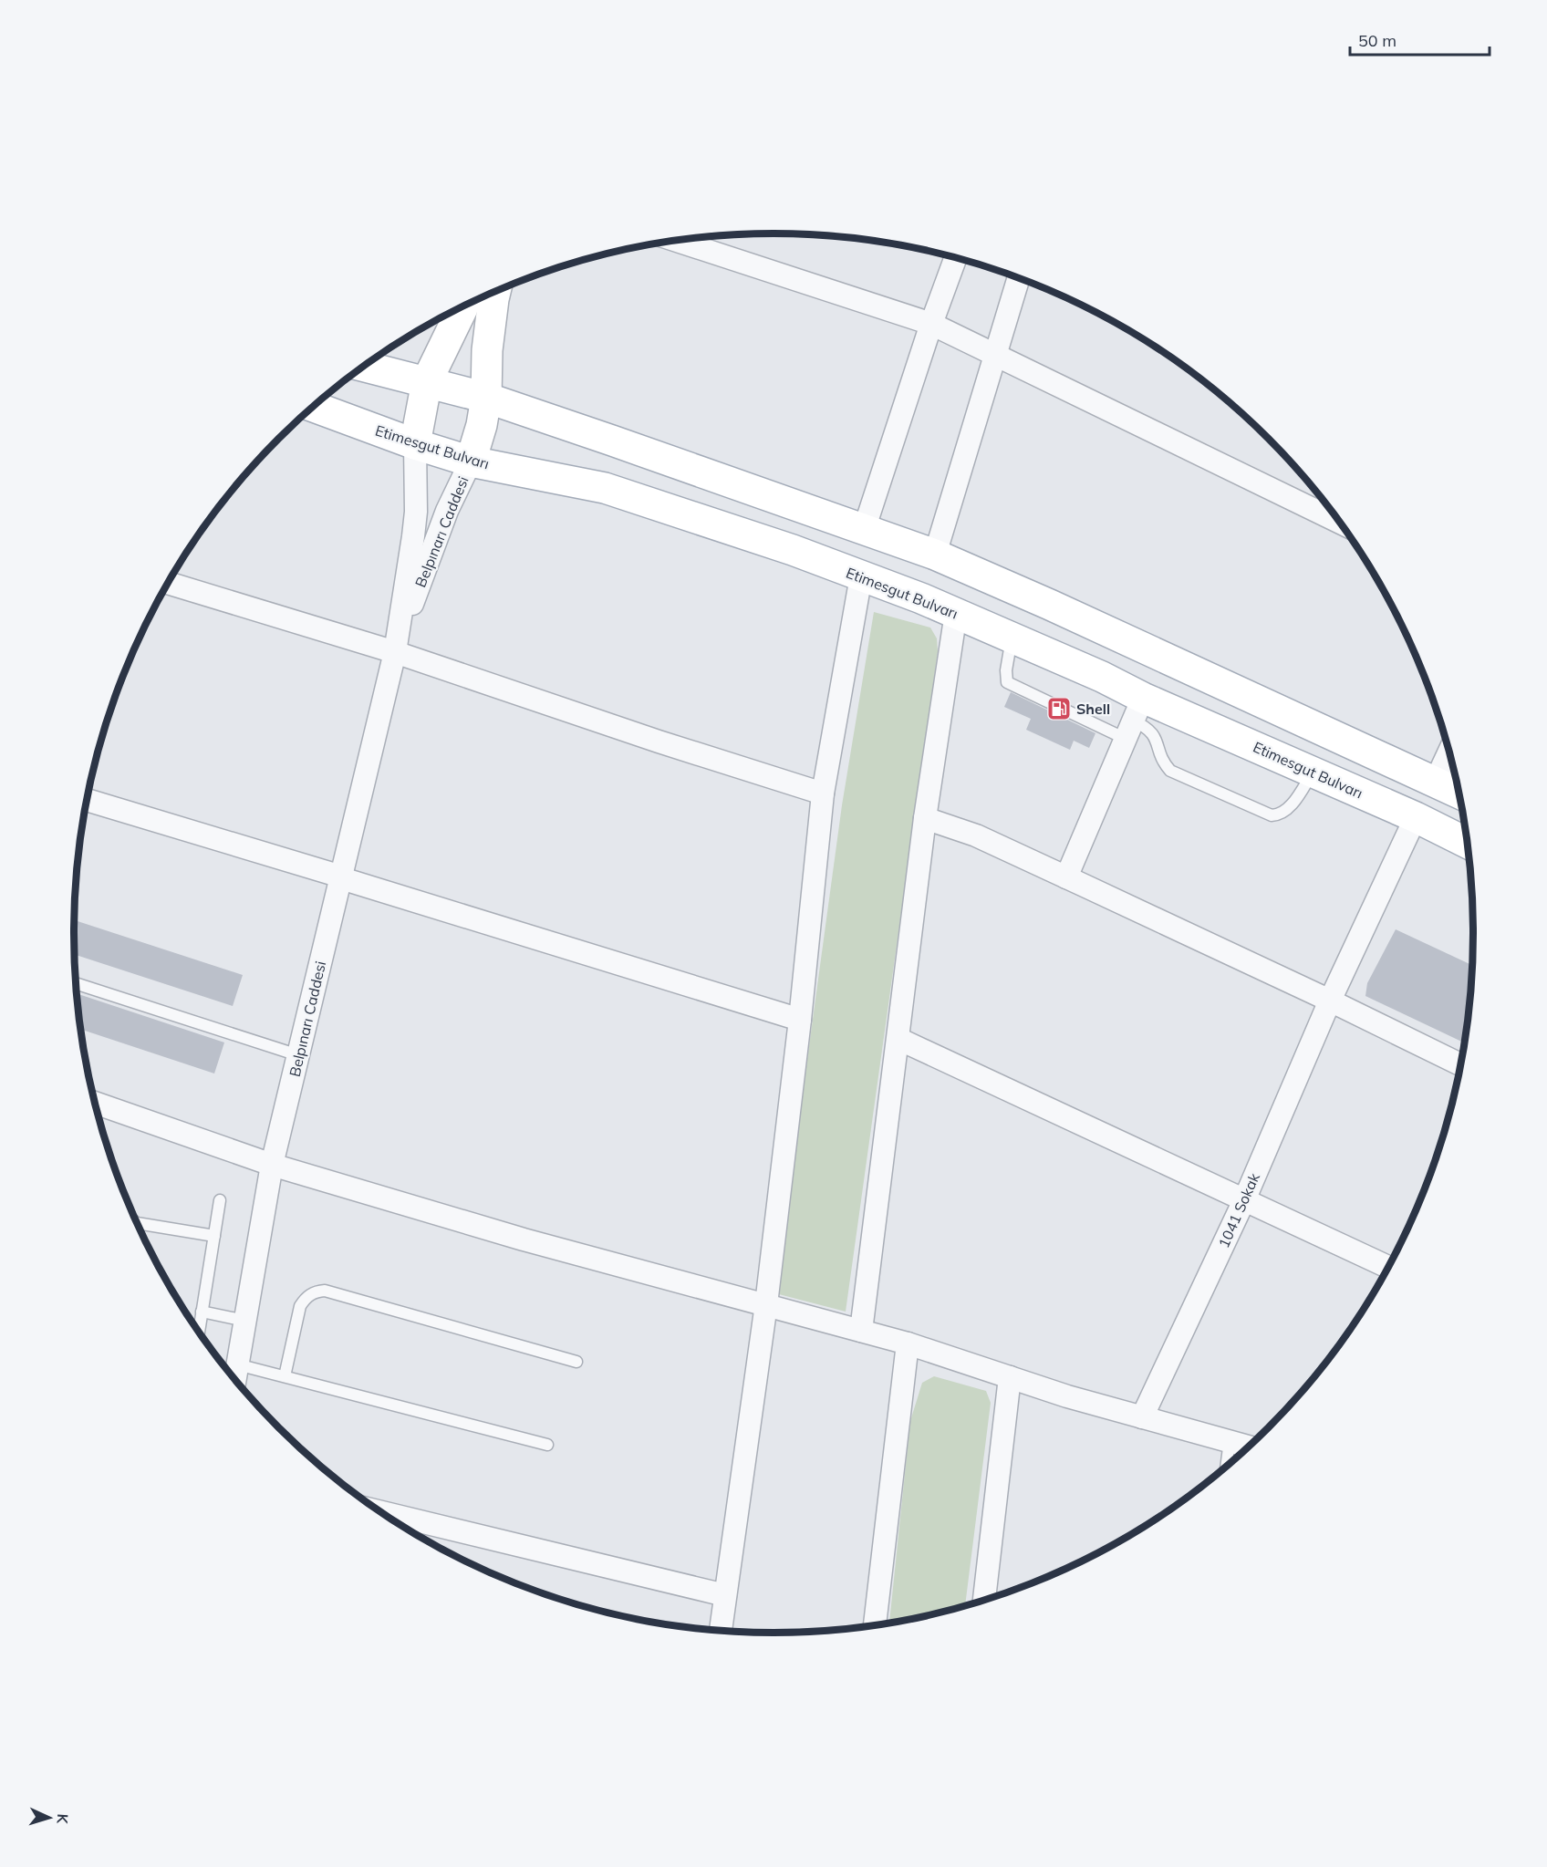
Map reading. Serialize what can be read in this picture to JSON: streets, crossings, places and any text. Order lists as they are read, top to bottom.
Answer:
{
  "streets": {
    "main road": ["Etimesgut Bulvarı", "Belpınarı Caddesi"],
    "street": ["1041 Sokak"]
  },
  "crossings": [
    ["Etimesgut Bulvarı", "Belpınarı Caddesi"],
    ["Etimesgut Bulvarı", "1041 Sokak"]
  ],
  "places": {
    "fuel station": ["Shell"]
  },
  "scale_bar": "50 m",
  "north": "right"
}
